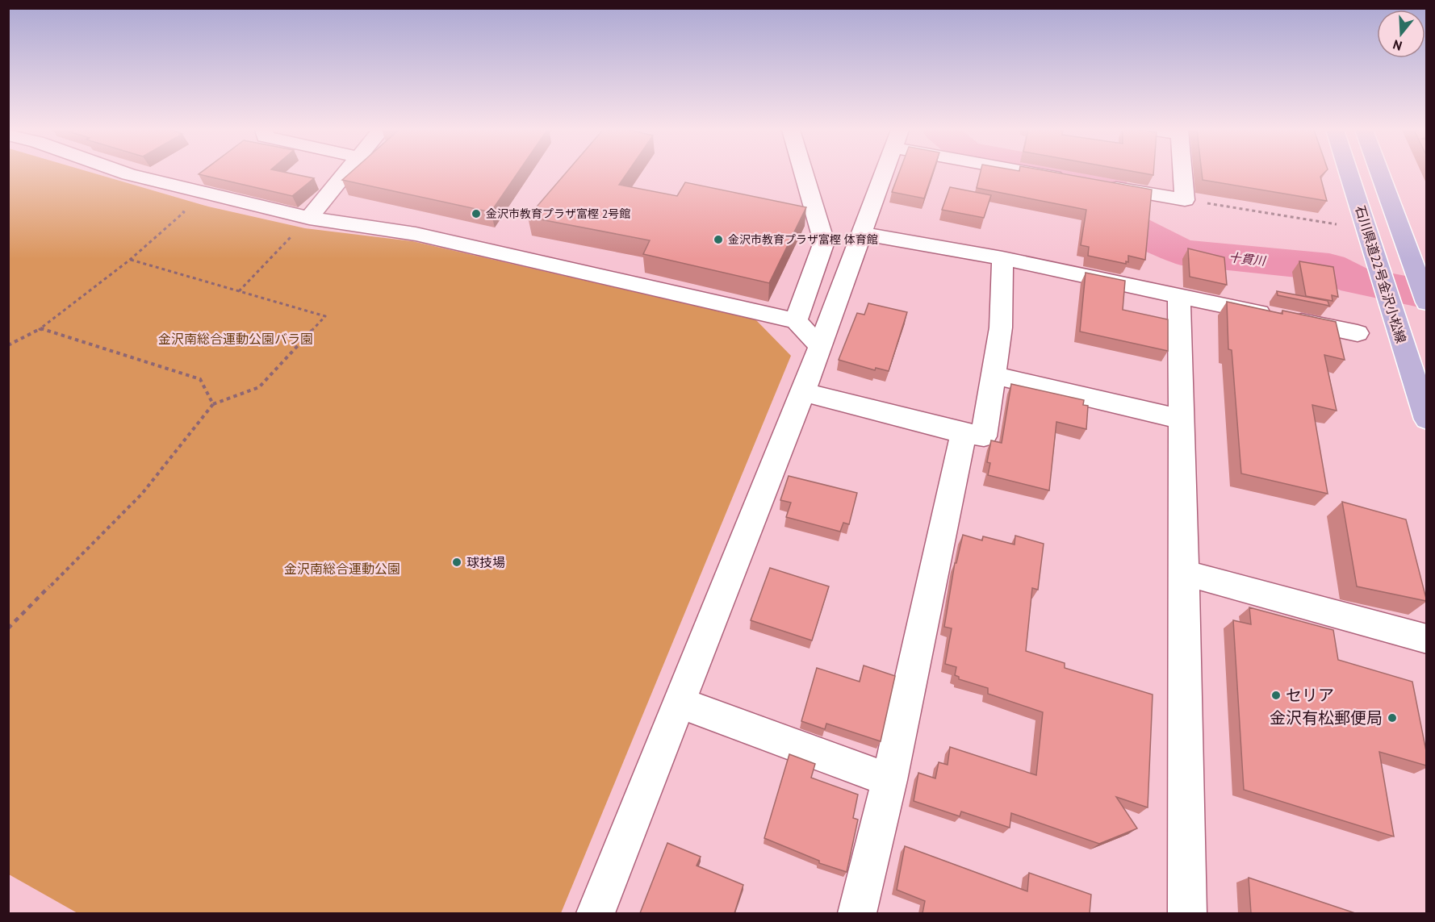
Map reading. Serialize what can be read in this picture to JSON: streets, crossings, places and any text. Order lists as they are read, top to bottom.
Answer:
{
  "streets": {
    "main road": ["石川県道22号金沢小松線"]
  },
  "water": ["十貫川"],
  "parks": ["金沢南総合運動公園バラ園", "金沢南総合運動公園"],
  "places": [
    "金沢市教育プラザ富樫 2号館",
    "金沢市教育プラザ富樫 体育館",
    "球技場",
    "セリア",
    "金沢有松郵便局"
  ],
  "north": "bottom"
}
